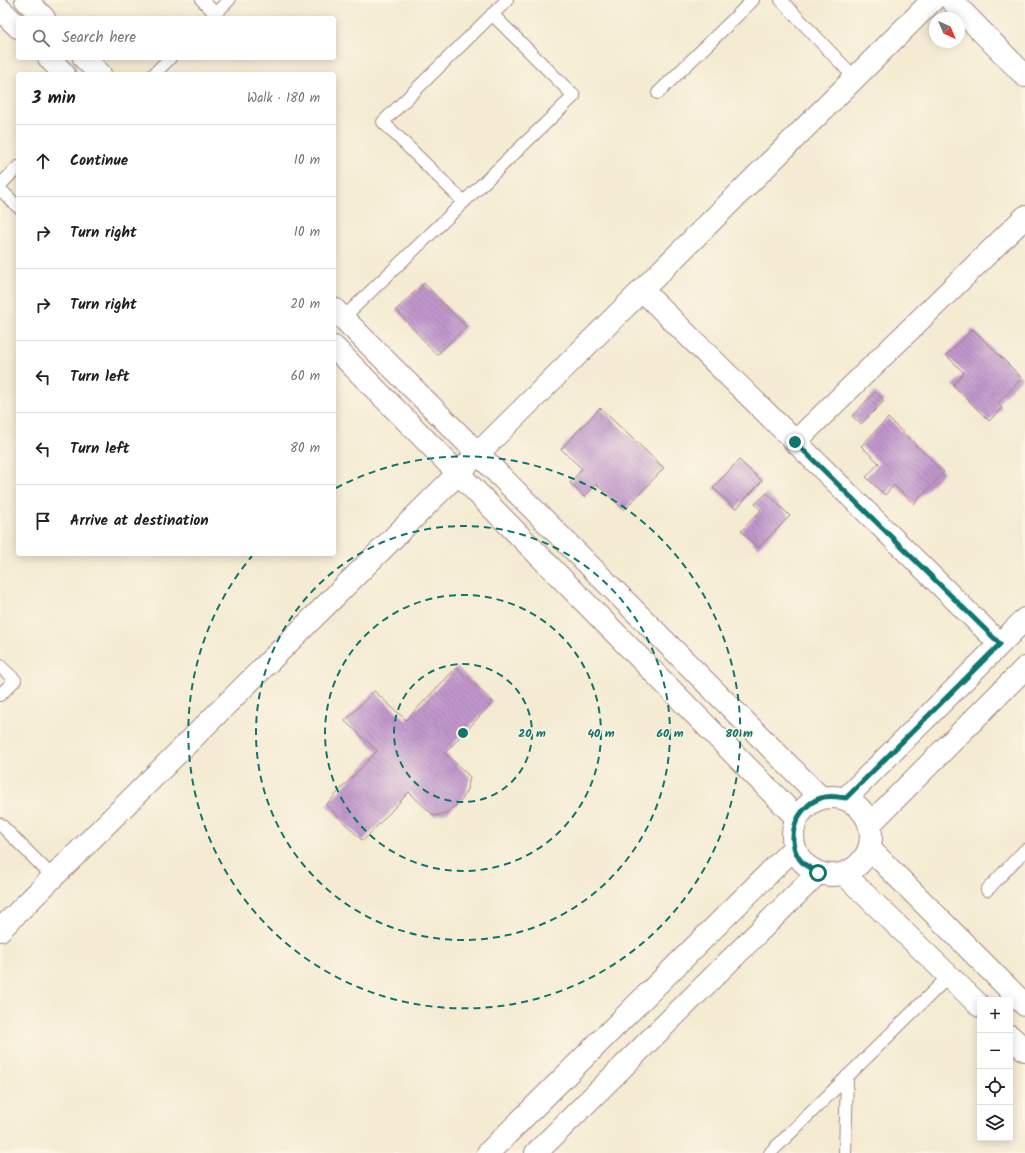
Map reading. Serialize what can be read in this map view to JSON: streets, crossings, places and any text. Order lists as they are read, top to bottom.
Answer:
{
  "north": "bottom right",
  "page": {
    "search": "Search here",
    "heading": ["3 min", "Walk · 180 m"],
    "list": [
      ["Continue", "10 m"],
      ["Turn right", "10 m"],
      ["Turn right", "20 m"],
      ["Turn left", "60 m"],
      ["Turn left", "80 m"],
      "Arrive at destination"
    ],
    "map_buttons": ["+", "−"]
  },
  "rings": [
    "20 m",
    "40 m",
    "60 m",
    "80 m"
  ]
}
